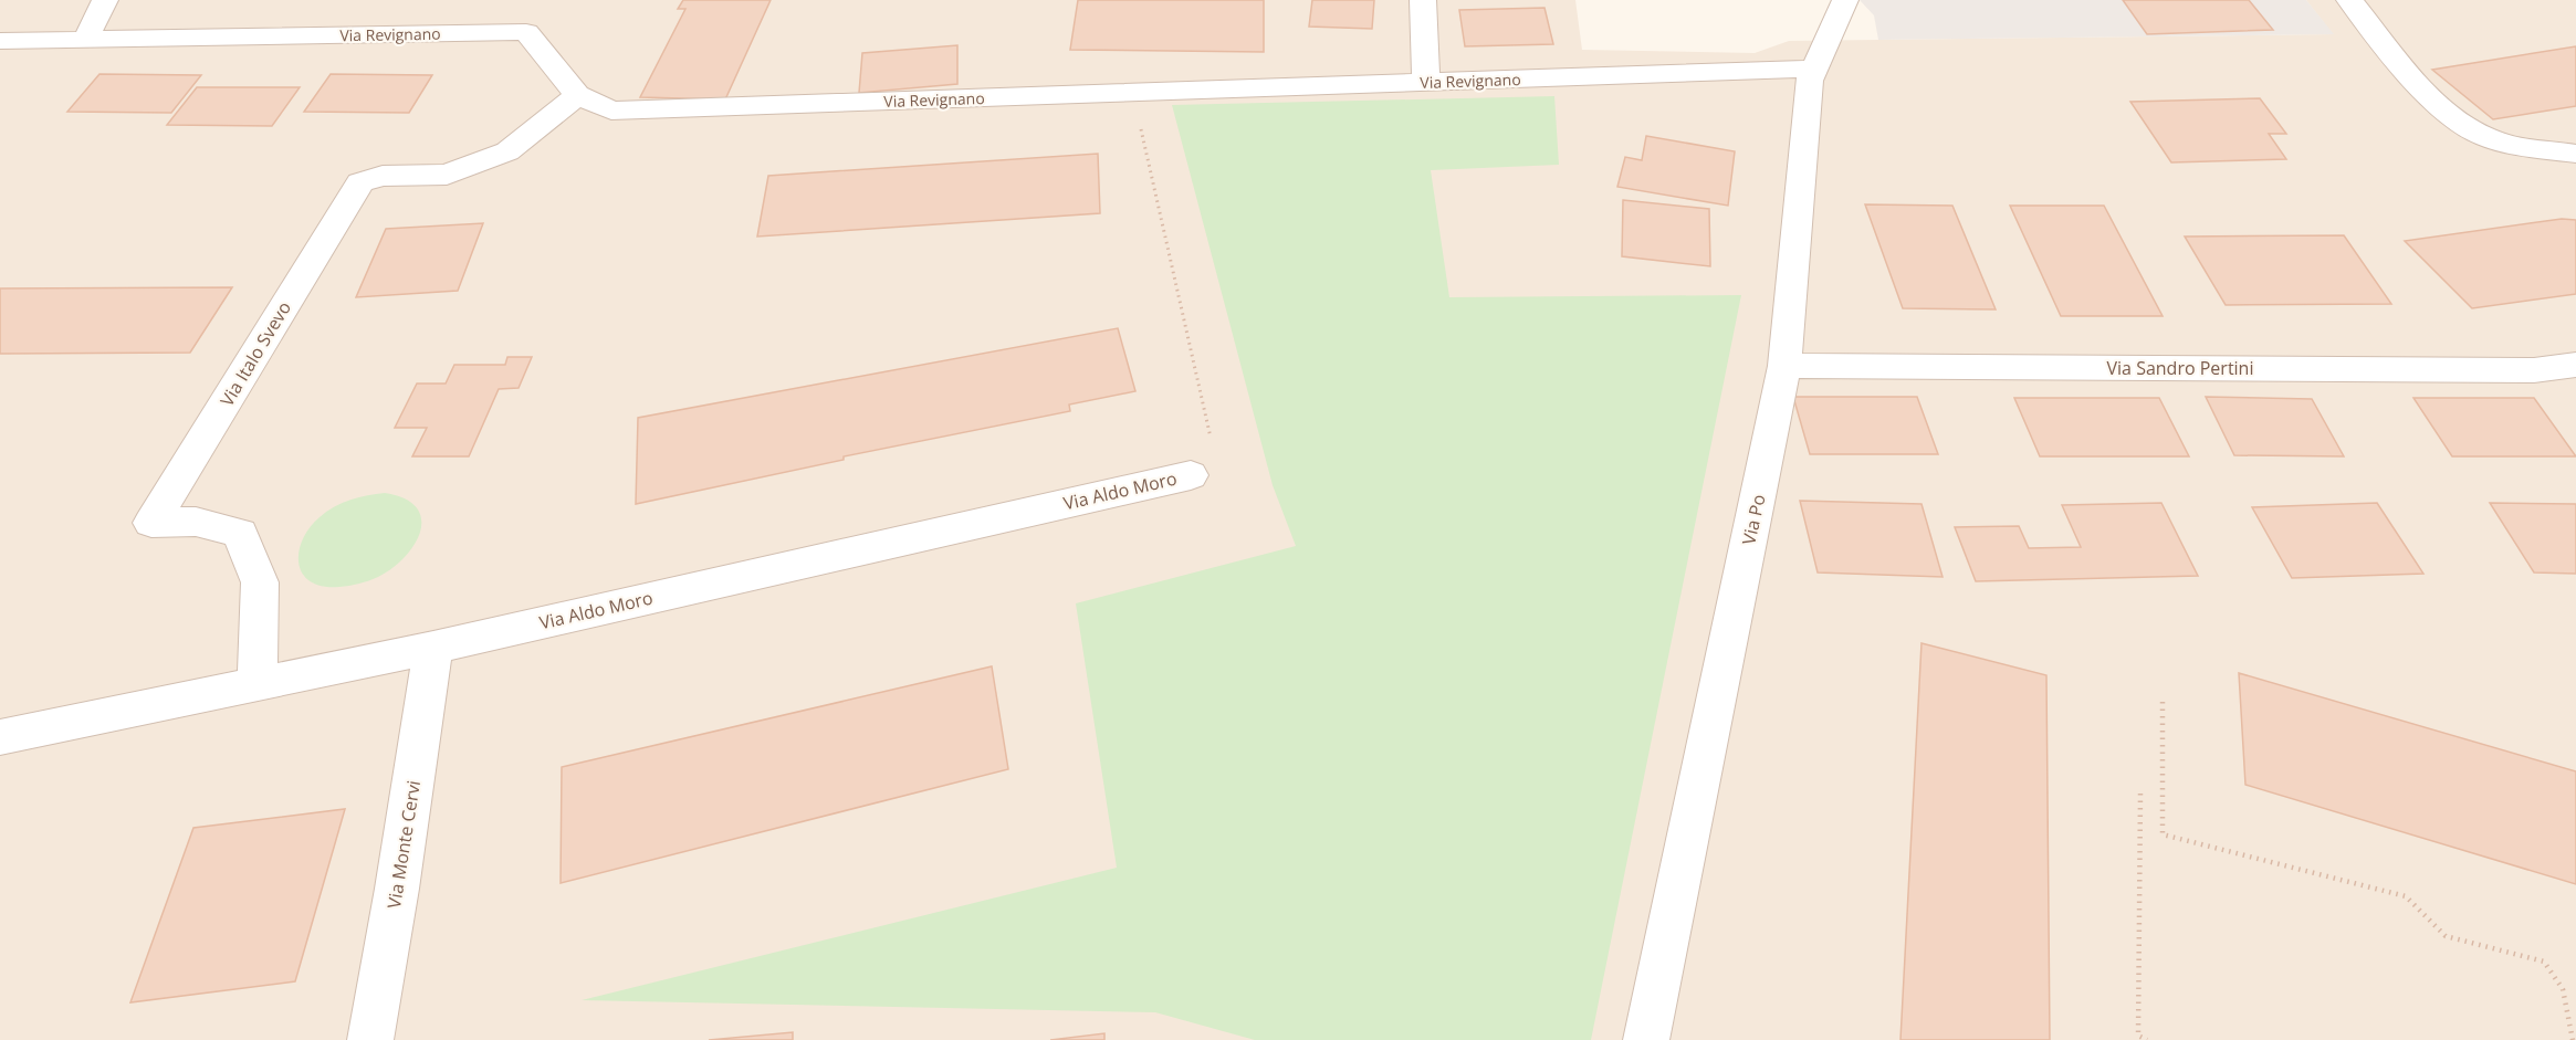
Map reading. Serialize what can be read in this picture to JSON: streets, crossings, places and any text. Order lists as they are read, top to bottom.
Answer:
{
  "streets": {
    "street": [
      "Via Revignano",
      "Via Italo Svevo",
      "Via Sandro Pertini",
      "Via Aldo Moro",
      "Via Po",
      "Via Monte Cervi"
    ]
  },
  "crossings": [
    ["Via Revignano", "Via Italo Svevo"],
    ["Via Revignano", "Via Po"],
    ["Via Italo Svevo", "Via Aldo Moro"],
    ["Via Sandro Pertini", "Via Po"],
    ["Via Aldo Moro", "Via Monte Cervi"]
  ]
}
